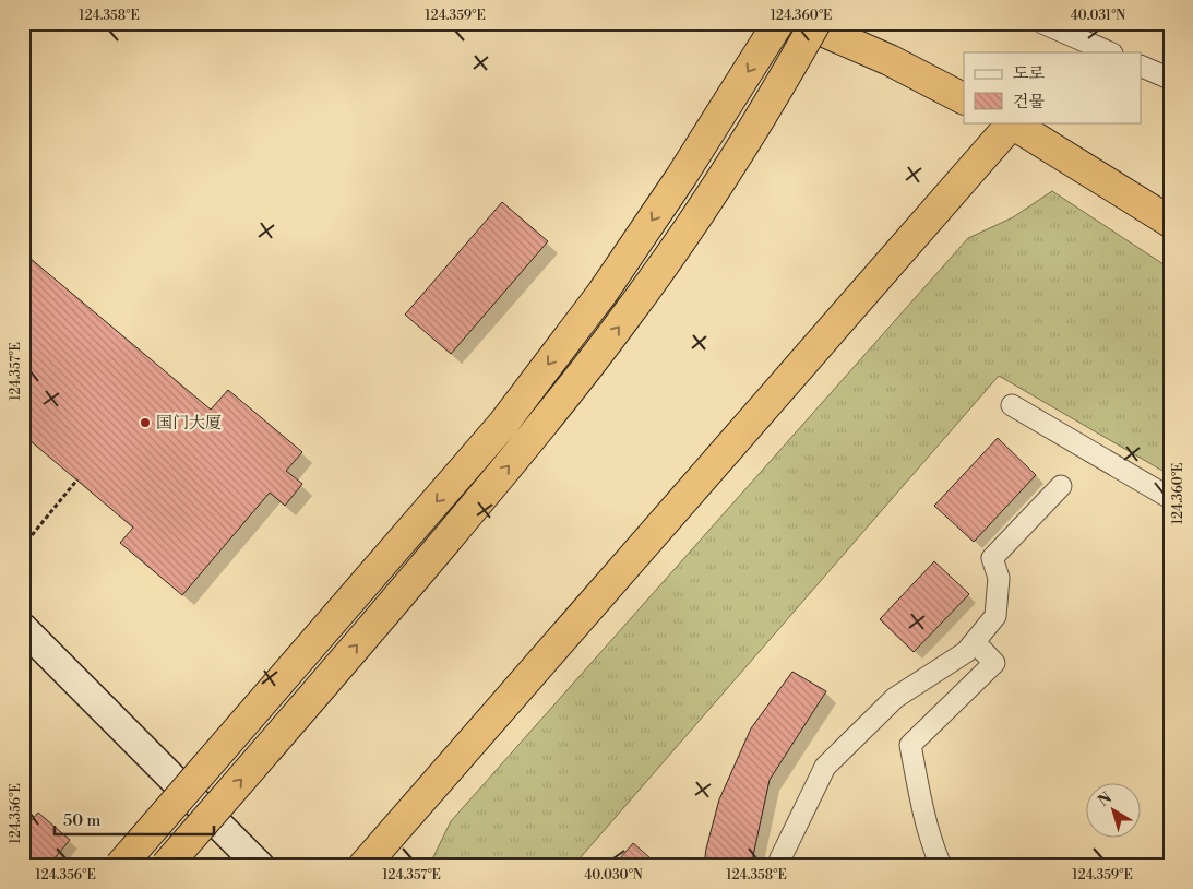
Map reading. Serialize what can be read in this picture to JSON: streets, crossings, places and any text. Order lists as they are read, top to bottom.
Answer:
{
  "places": ["国门大厦"],
  "legend": ["도로", "건물"],
  "scale_bar": "50 m",
  "north": "top left",
  "coordinates": [
    "124.358°E",
    "124.359°E",
    "124.360°E",
    "40.031°N",
    "124.357°E",
    "124.356°E",
    "40.030°N"
  ]
}
